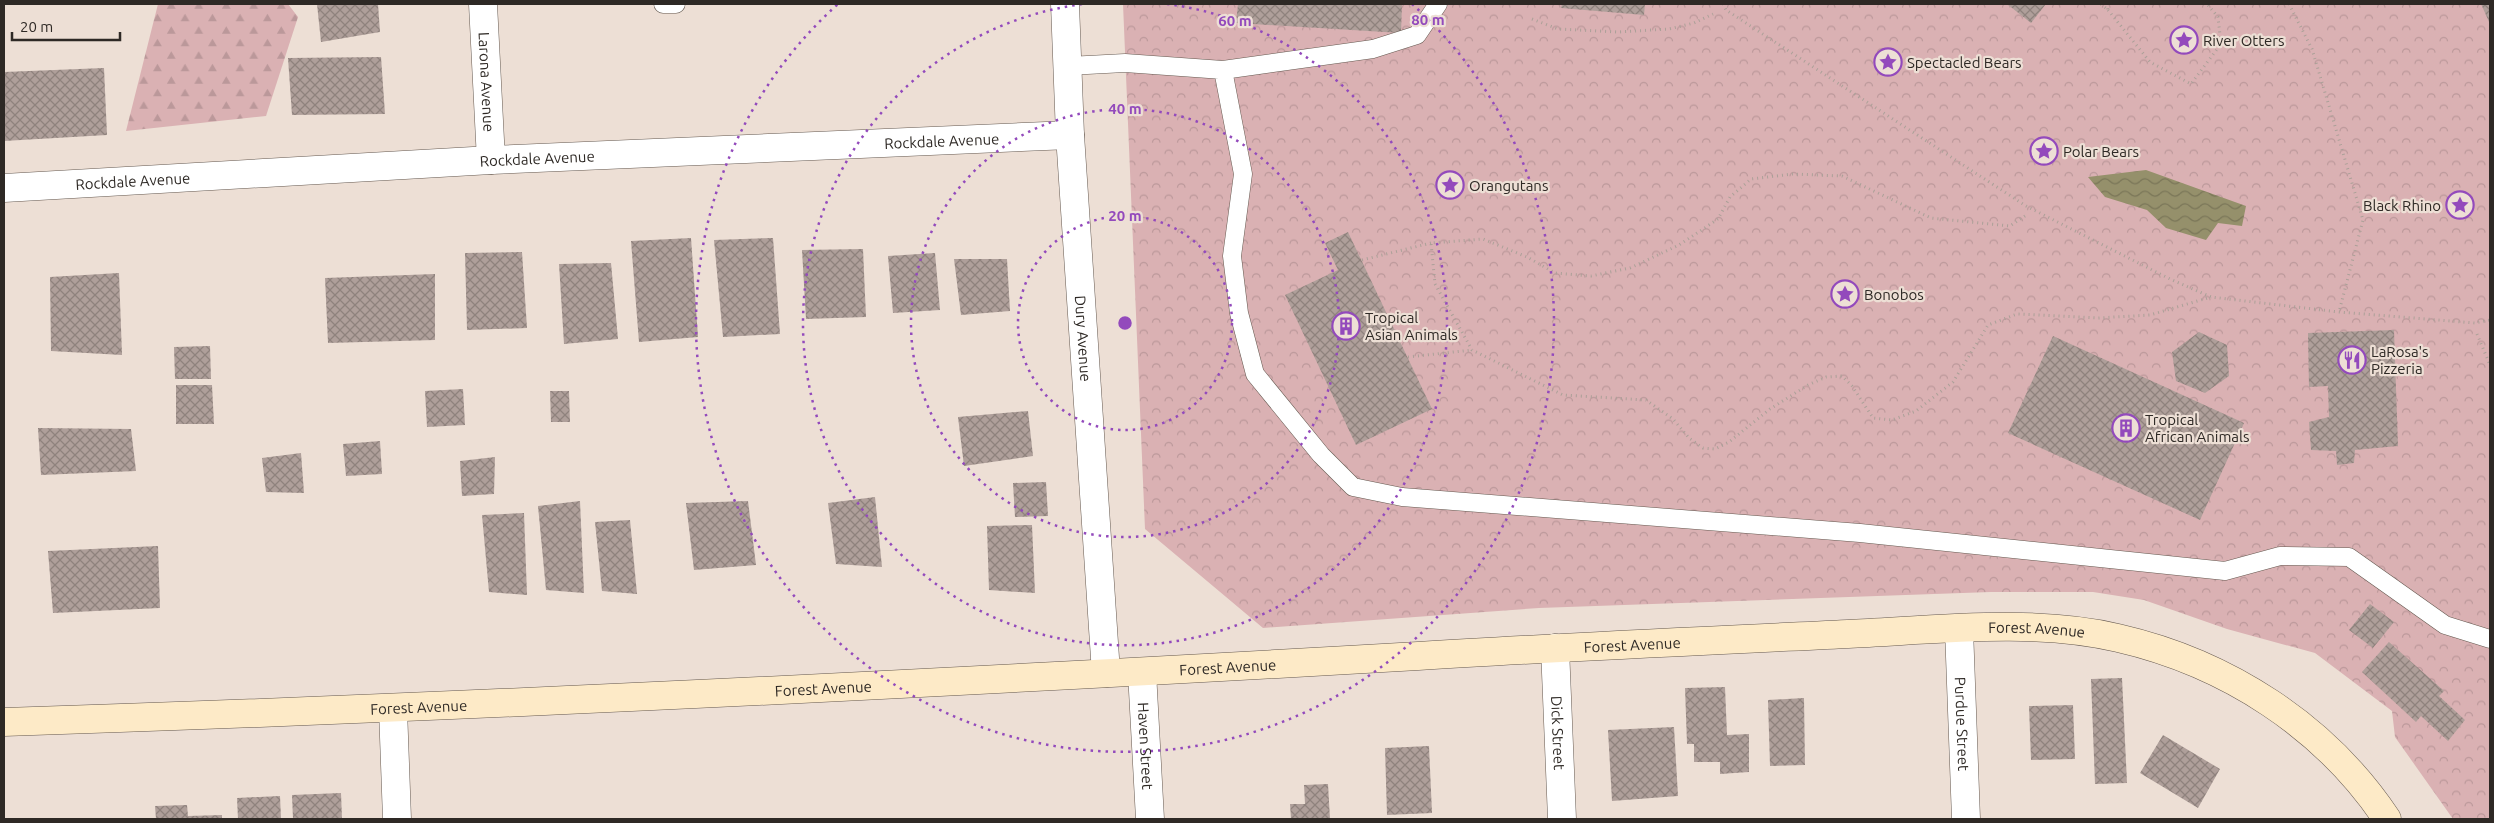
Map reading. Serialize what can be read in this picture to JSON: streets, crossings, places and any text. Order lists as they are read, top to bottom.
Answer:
{
  "streets": {
    "street": [
      "Larona Avenue",
      "Rockdale Avenue",
      "Dury Avenue",
      "Forest Avenue",
      "Purdue Street",
      "Dick Street",
      "Haven Street"
    ]
  },
  "crossings": [
    ["Larona Avenue", "Rockdale Avenue"],
    ["Rockdale Avenue", "Dury Avenue"],
    ["Dury Avenue", "Forest Avenue"],
    ["Forest Avenue", "Purdue Street"],
    ["Forest Avenue", "Dick Street"],
    ["Forest Avenue", "Haven Street"]
  ],
  "places": {
    "place": [
      "River Otters",
      "Spectacled Bears",
      "Polar Bears",
      "Orangutans",
      "Black Rhino",
      "Bonobos"
    ],
    "building": ["Tropical Asian Animals", "Tropical African Animals"],
    "restaurant": ["LaRosa's Pizzeria"]
  },
  "scale_bar": "20 m",
  "rings": [
    "80 m",
    "60 m",
    "40 m",
    "20 m"
  ]
}
